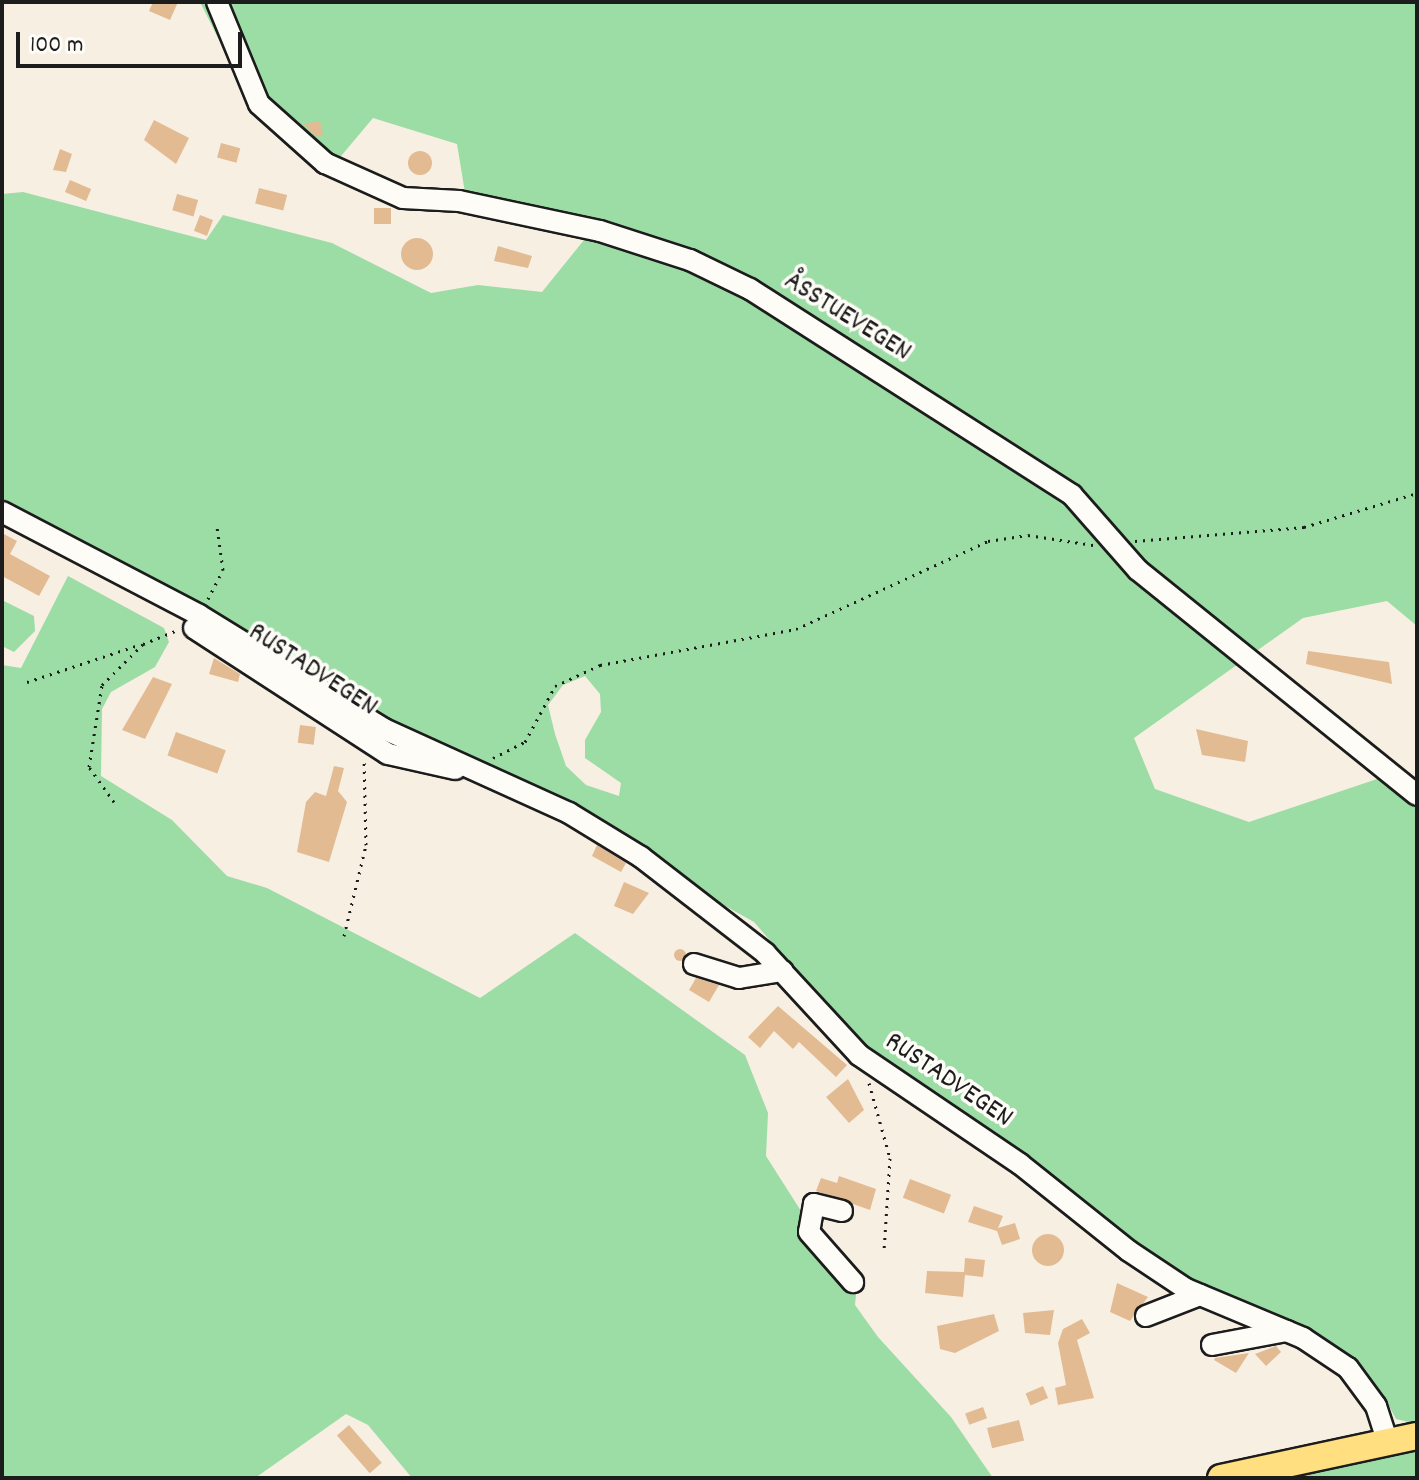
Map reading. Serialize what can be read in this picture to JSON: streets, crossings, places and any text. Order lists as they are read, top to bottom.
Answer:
{
  "streets": {
    "street": ["ÅSSTUEVEGEN", "RUSTADVEGEN"]
  },
  "scale_bar": "100 m"
}
